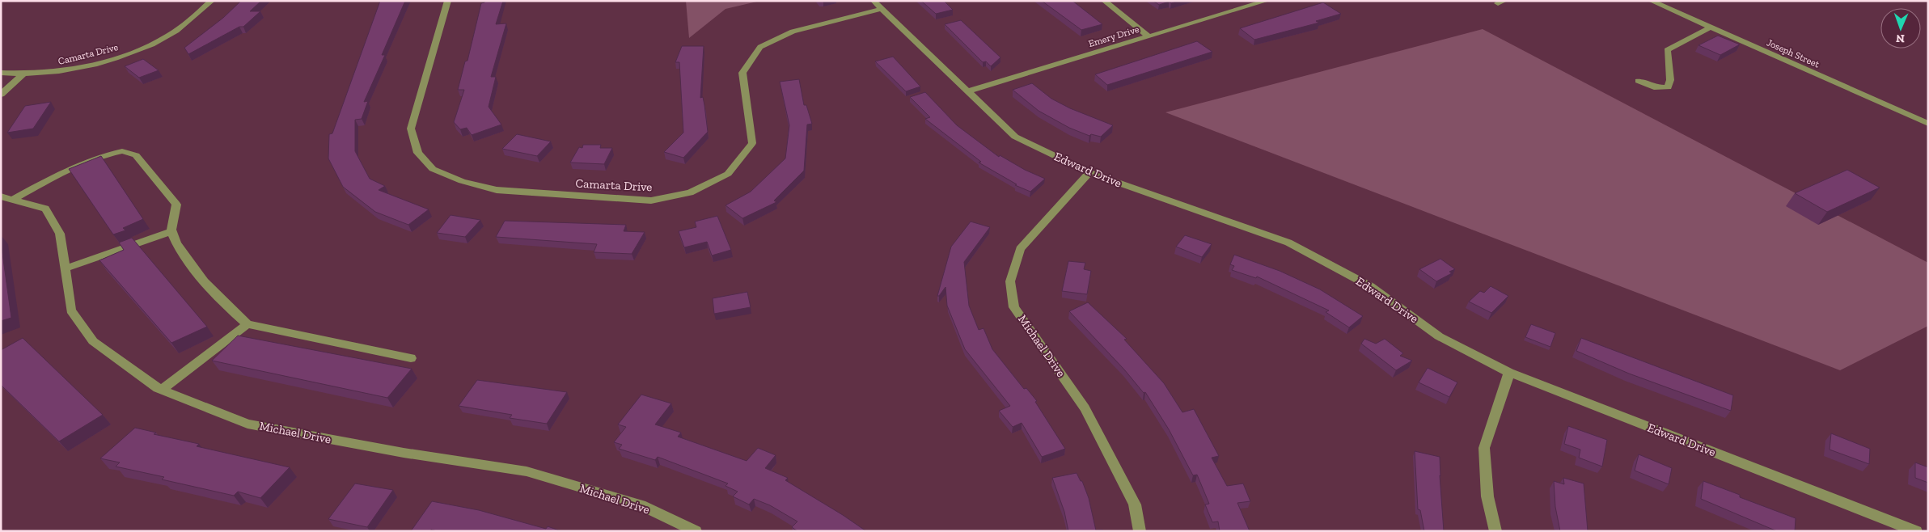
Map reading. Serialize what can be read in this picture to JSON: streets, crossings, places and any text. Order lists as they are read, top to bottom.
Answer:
{
  "streets": {
    "street": [
      "Emery Drive",
      "Joseph Street",
      "Camarta Drive",
      "Edward Drive",
      "Michael Drive"
    ]
  },
  "crossings": [
    ["Emery Drive", "Edward Drive"],
    ["Camarta Drive", "Edward Drive"],
    ["Edward Drive", "Michael Drive"]
  ],
  "north": "bottom"
}
